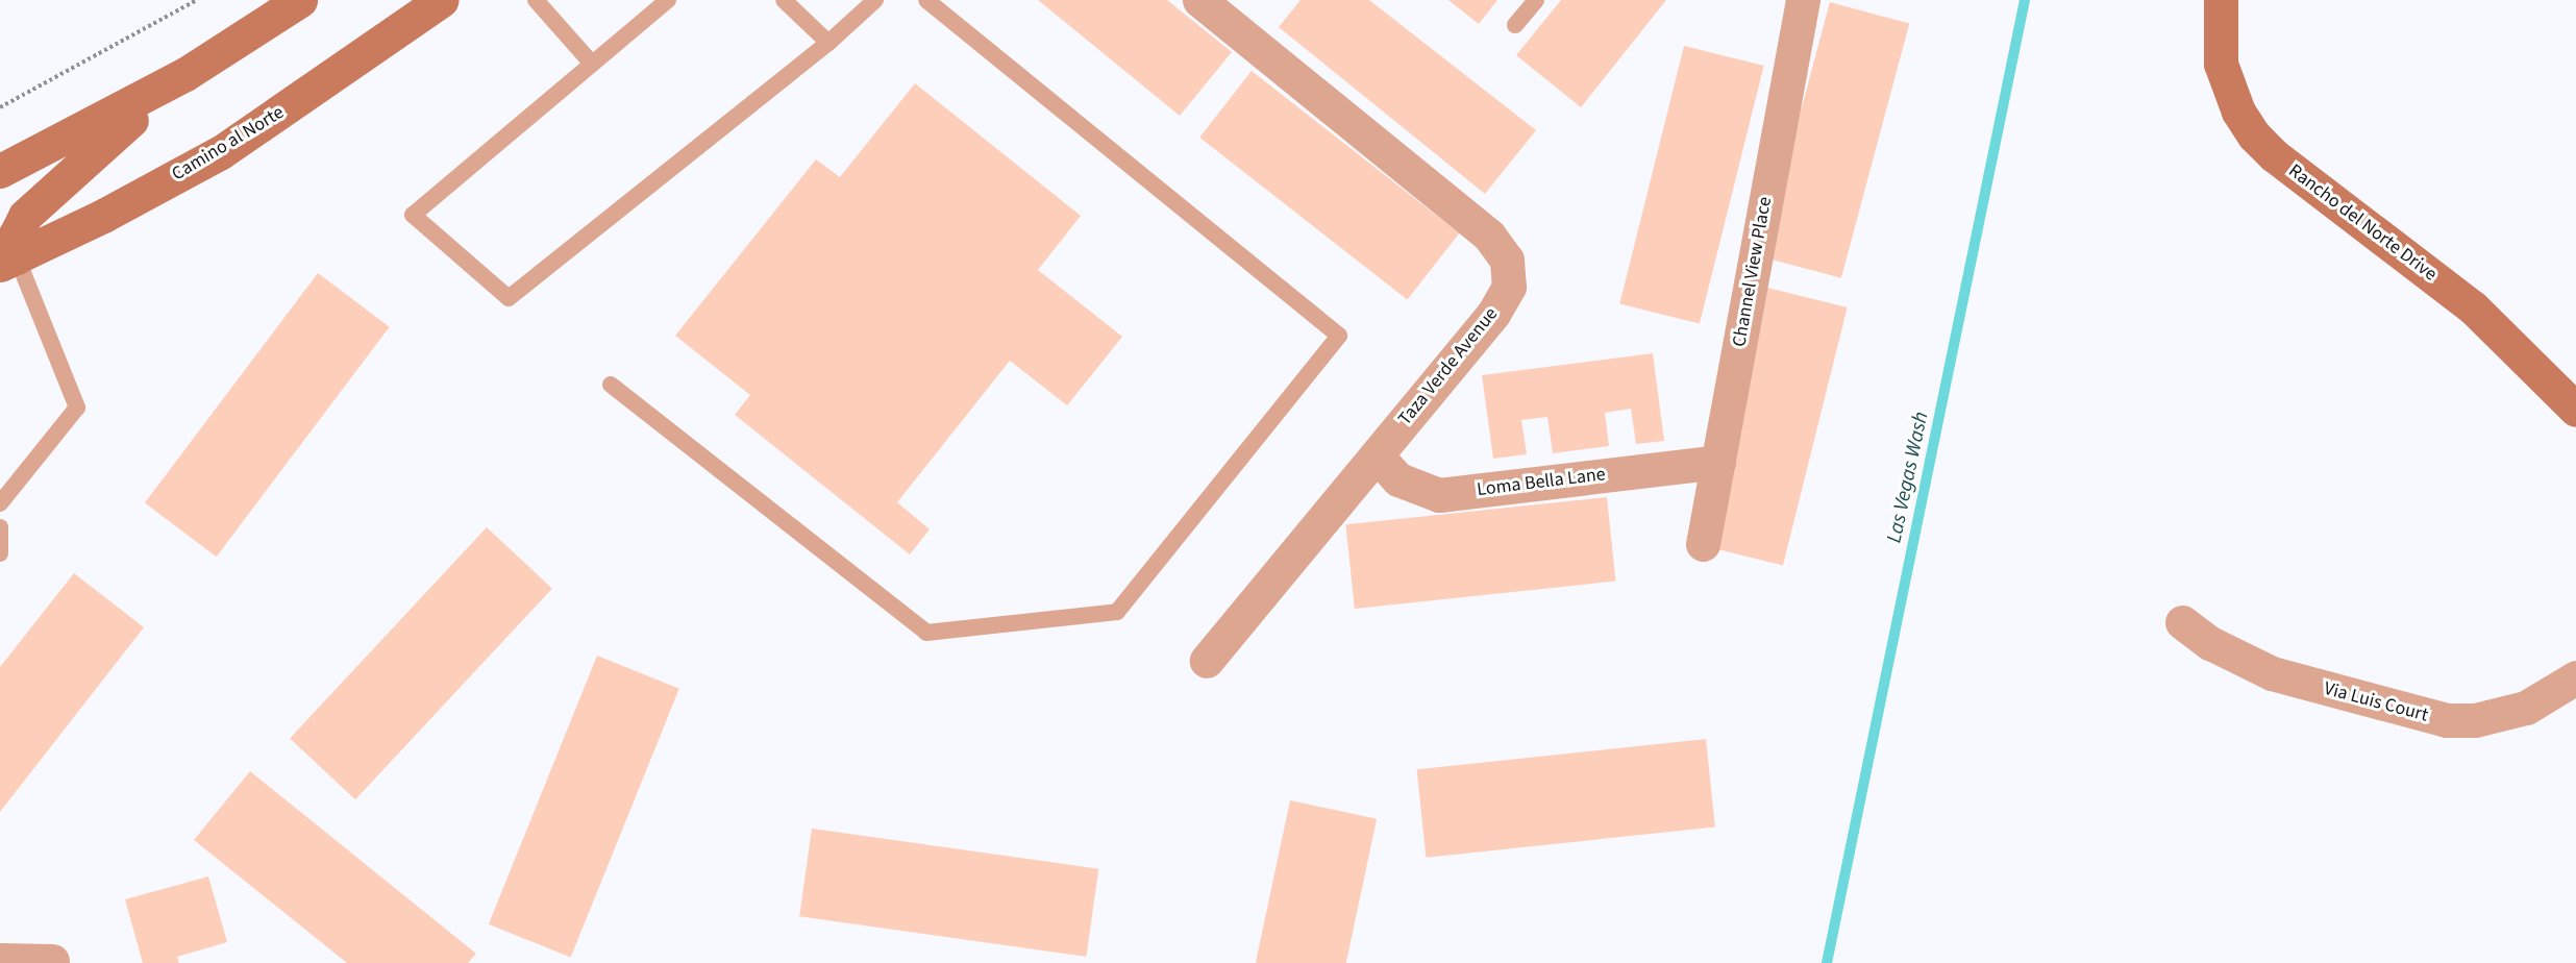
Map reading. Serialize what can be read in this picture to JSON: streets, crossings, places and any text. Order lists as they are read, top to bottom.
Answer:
{
  "streets": {
    "main road": ["Camino al Norte", "Rancho del Norte Drive"],
    "street": [
      "Channel View Place",
      "Taza Verde Avenue",
      "Loma Bella Lane",
      "Via Luis Court"
    ]
  },
  "crossings": [
    ["Channel View Place", "Loma Bella Lane"],
    ["Taza Verde Avenue", "Loma Bella Lane"]
  ],
  "water": ["Las Vegas Wash"]
}
